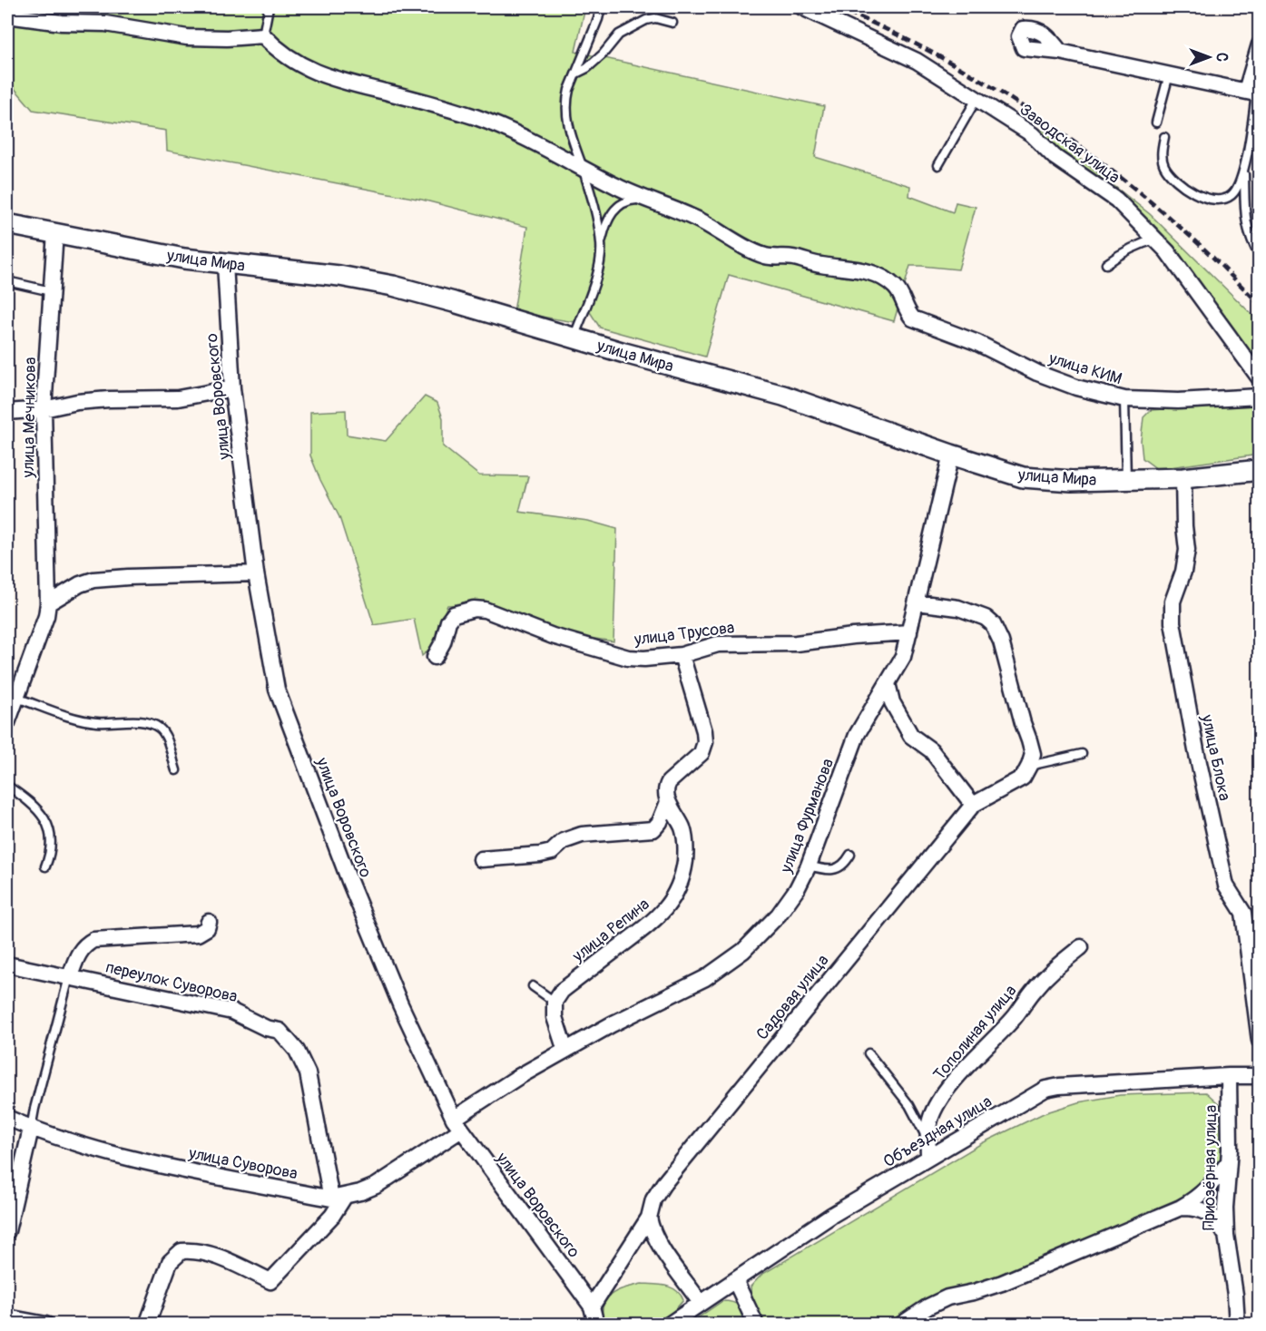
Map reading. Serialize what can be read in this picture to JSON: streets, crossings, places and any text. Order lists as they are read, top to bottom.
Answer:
{
  "streets": {
    "street": [
      "Заводская улица",
      "улица Мира",
      "улица КИМ",
      "улица Воровского",
      "улица Мечникова",
      "улица Трусова",
      "улица Блока",
      "улица Фурманова",
      "улица Репина",
      "переулок Суворова",
      "Садовая улица",
      "Тополиная улица",
      "Объездная улица",
      "улица Суворова",
      "Приозёрная улица"
    ]
  },
  "crossings": [
    ["улица Мира", "улица Воровского"],
    ["улица Мира", "улица Мечникова"],
    ["улица Мира", "улица Блока"],
    ["улица Мира", "улица Фурманова"],
    ["улица Воровского", "улица Фурманова"],
    ["улица Воровского", "Садовая улица"],
    ["улица Воровского", "улица Суворова"],
    ["улица Трусова", "улица Фурманова"],
    ["улица Фурманова", "улица Суворова"],
    ["переулок Суворова", "улица Суворова"],
    ["Тополиная улица", "Объездная улица"],
    ["Объездная улица", "Приозёрная улица"]
  ],
  "north": "right"
}
